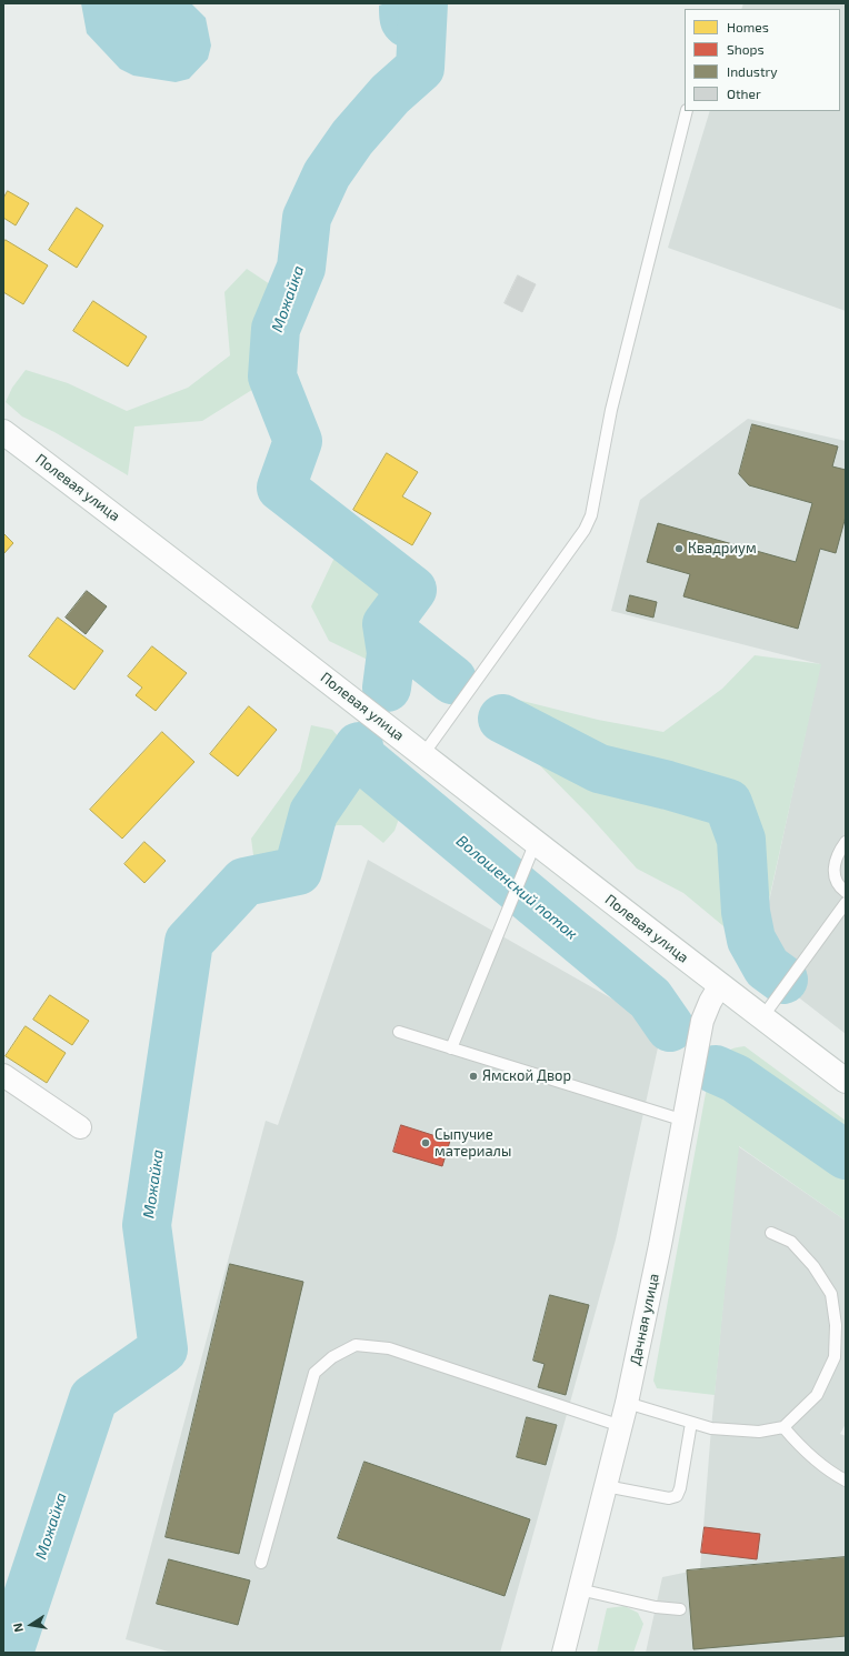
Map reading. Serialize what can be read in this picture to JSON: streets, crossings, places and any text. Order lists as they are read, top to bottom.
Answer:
{
  "streets": {
    "main road": ["Полевая улица"],
    "street": ["Дачная улица"]
  },
  "crossings": [
    ["Полевая улица", "Дачная улица"]
  ],
  "water": ["Можайка", "Волошенский поток"],
  "places": ["Квадриум", "Ямской Двор", "Сыпучие материалы"],
  "legend": [
    "Homes",
    "Shops",
    "Industry",
    "Other"
  ],
  "north": "left"
}
